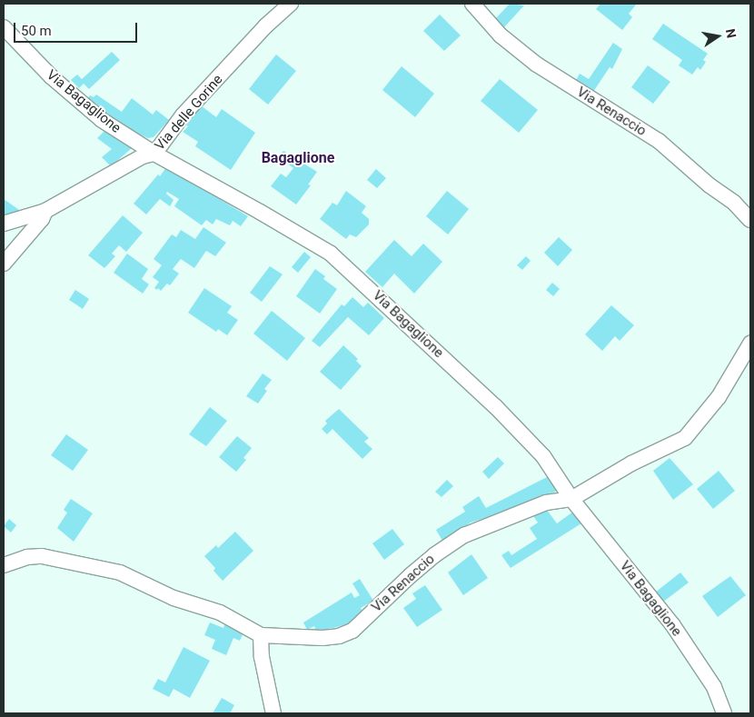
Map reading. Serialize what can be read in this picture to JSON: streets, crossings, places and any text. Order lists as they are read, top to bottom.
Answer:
{
  "streets": {
    "street": ["Via Bagaglione", "Via Renaccio", "Via delle Gorine"]
  },
  "crossings": [
    ["Via Bagaglione", "Via Renaccio"],
    ["Via Bagaglione", "Via delle Gorine"]
  ],
  "districts": ["Bagaglione"],
  "scale_bar": "50 m",
  "north": "right"
}
